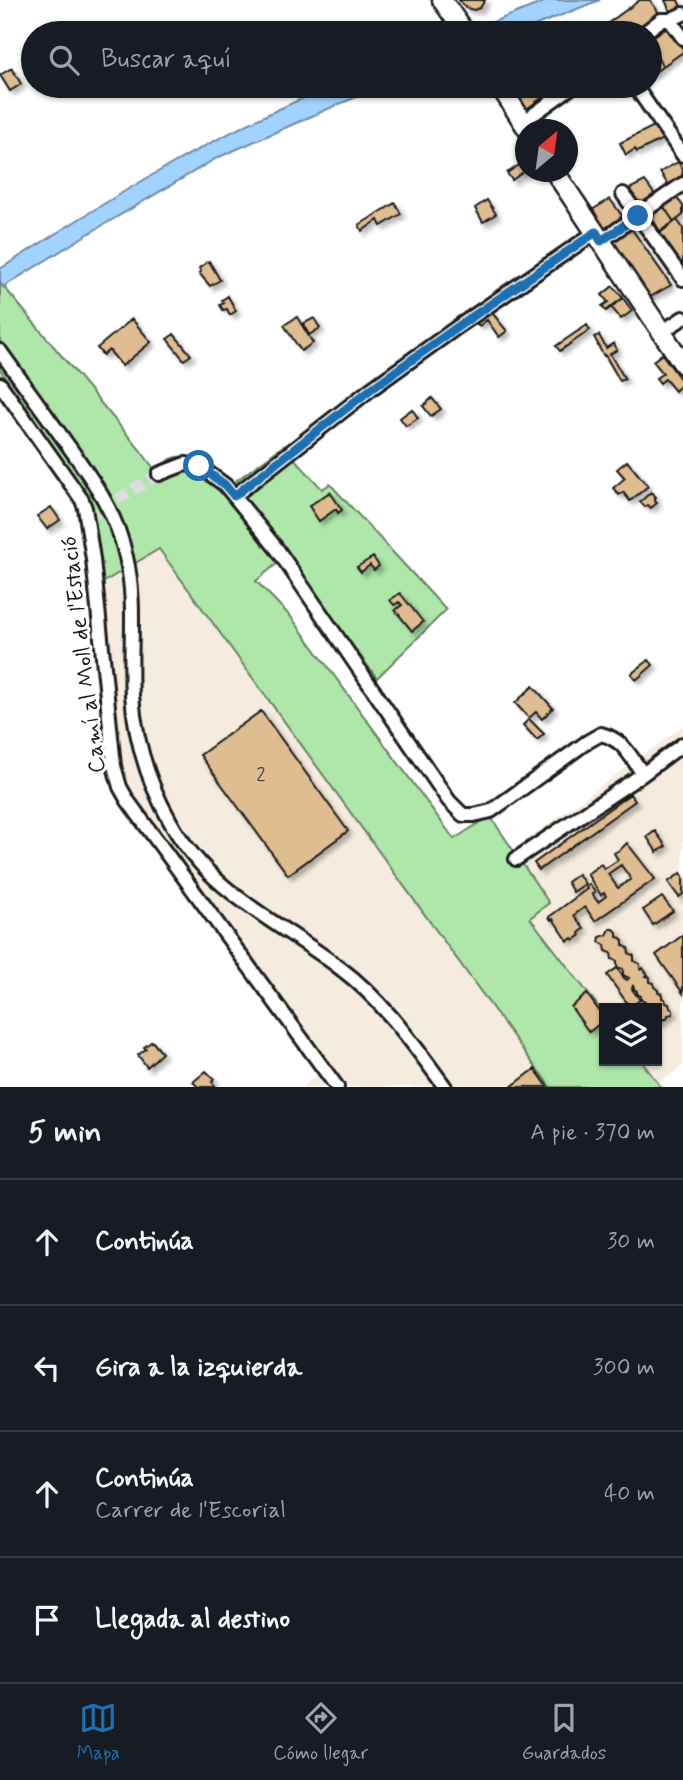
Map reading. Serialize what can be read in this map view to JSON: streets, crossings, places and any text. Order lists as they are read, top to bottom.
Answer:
{
  "streets": {
    "street": ["Camí al Moll de l'Estació"]
  },
  "house_numbers": ["2"],
  "north": "top right",
  "page": {
    "search": "Buscar aquí",
    "heading": ["5 min", "A pie · 370 m"],
    "list": [
      ["Continúa", "30 m"],
      ["Gira a la izquierda", "300 m"],
      ["Continúa", "Carrer de l'Escorial", "40 m"],
      "Llegada al destino"
    ],
    "nav": ["Mapa", "Cómo llegar", "Guardados"]
  }
}
